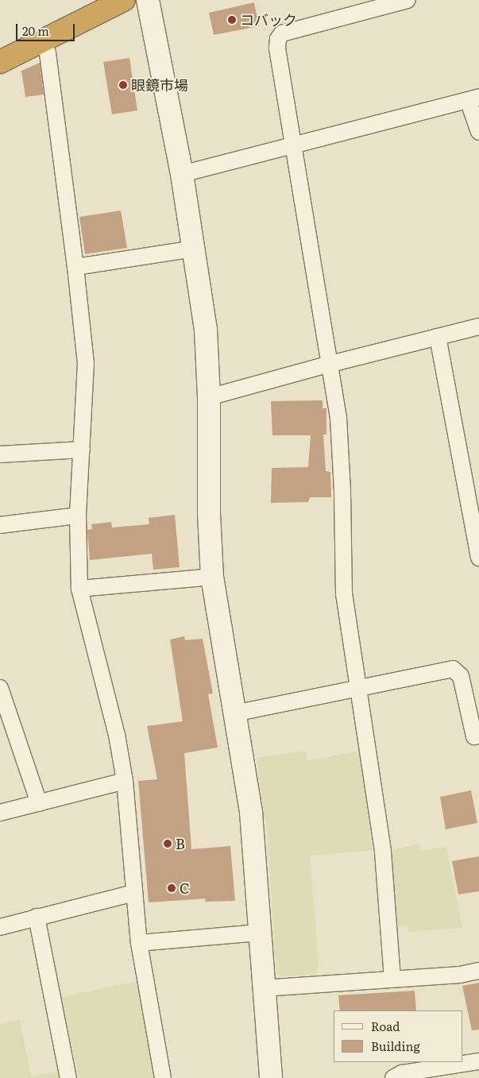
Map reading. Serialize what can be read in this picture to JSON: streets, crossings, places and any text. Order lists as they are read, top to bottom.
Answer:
{
  "places": [
    "コバック",
    "眼鏡市場",
    "B",
    "C"
  ],
  "legend": ["Road", "Building"],
  "scale_bar": "20 m"
}
